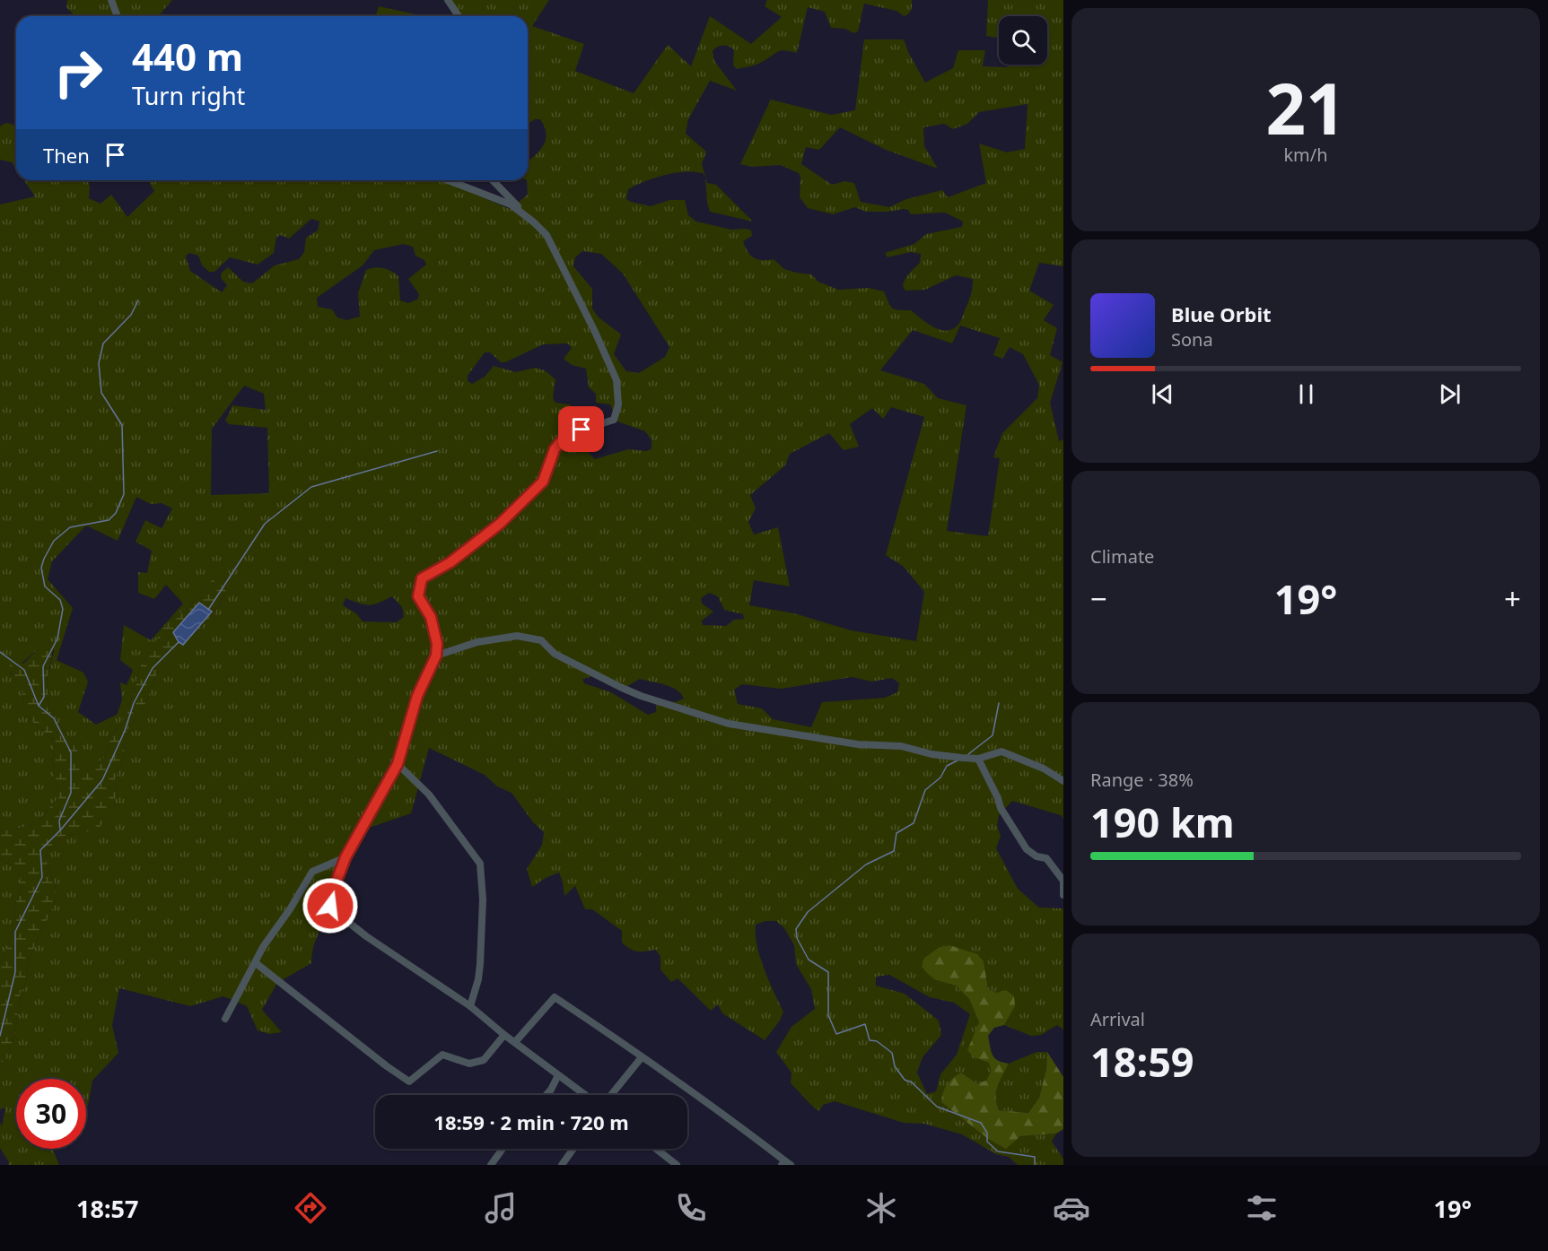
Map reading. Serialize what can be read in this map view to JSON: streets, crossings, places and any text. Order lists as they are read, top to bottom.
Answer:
{
  "page": {
    "tile": [
      ["21", "km/h"],
      "Climate",
      ["Range · 38%", "190 km"],
      ["Arrival", "18:59"]
    ],
    "turn": ["440 m", "Turn right"],
    "then": "Then",
    "song": ["Blue Orbit", "Sona"],
    "heat": ["−", "19°", "+"],
    "limit": "30",
    "trip": "18:59 · 2 min · 720 m",
    "tabs": ["18:57", "19°"]
  }
}
